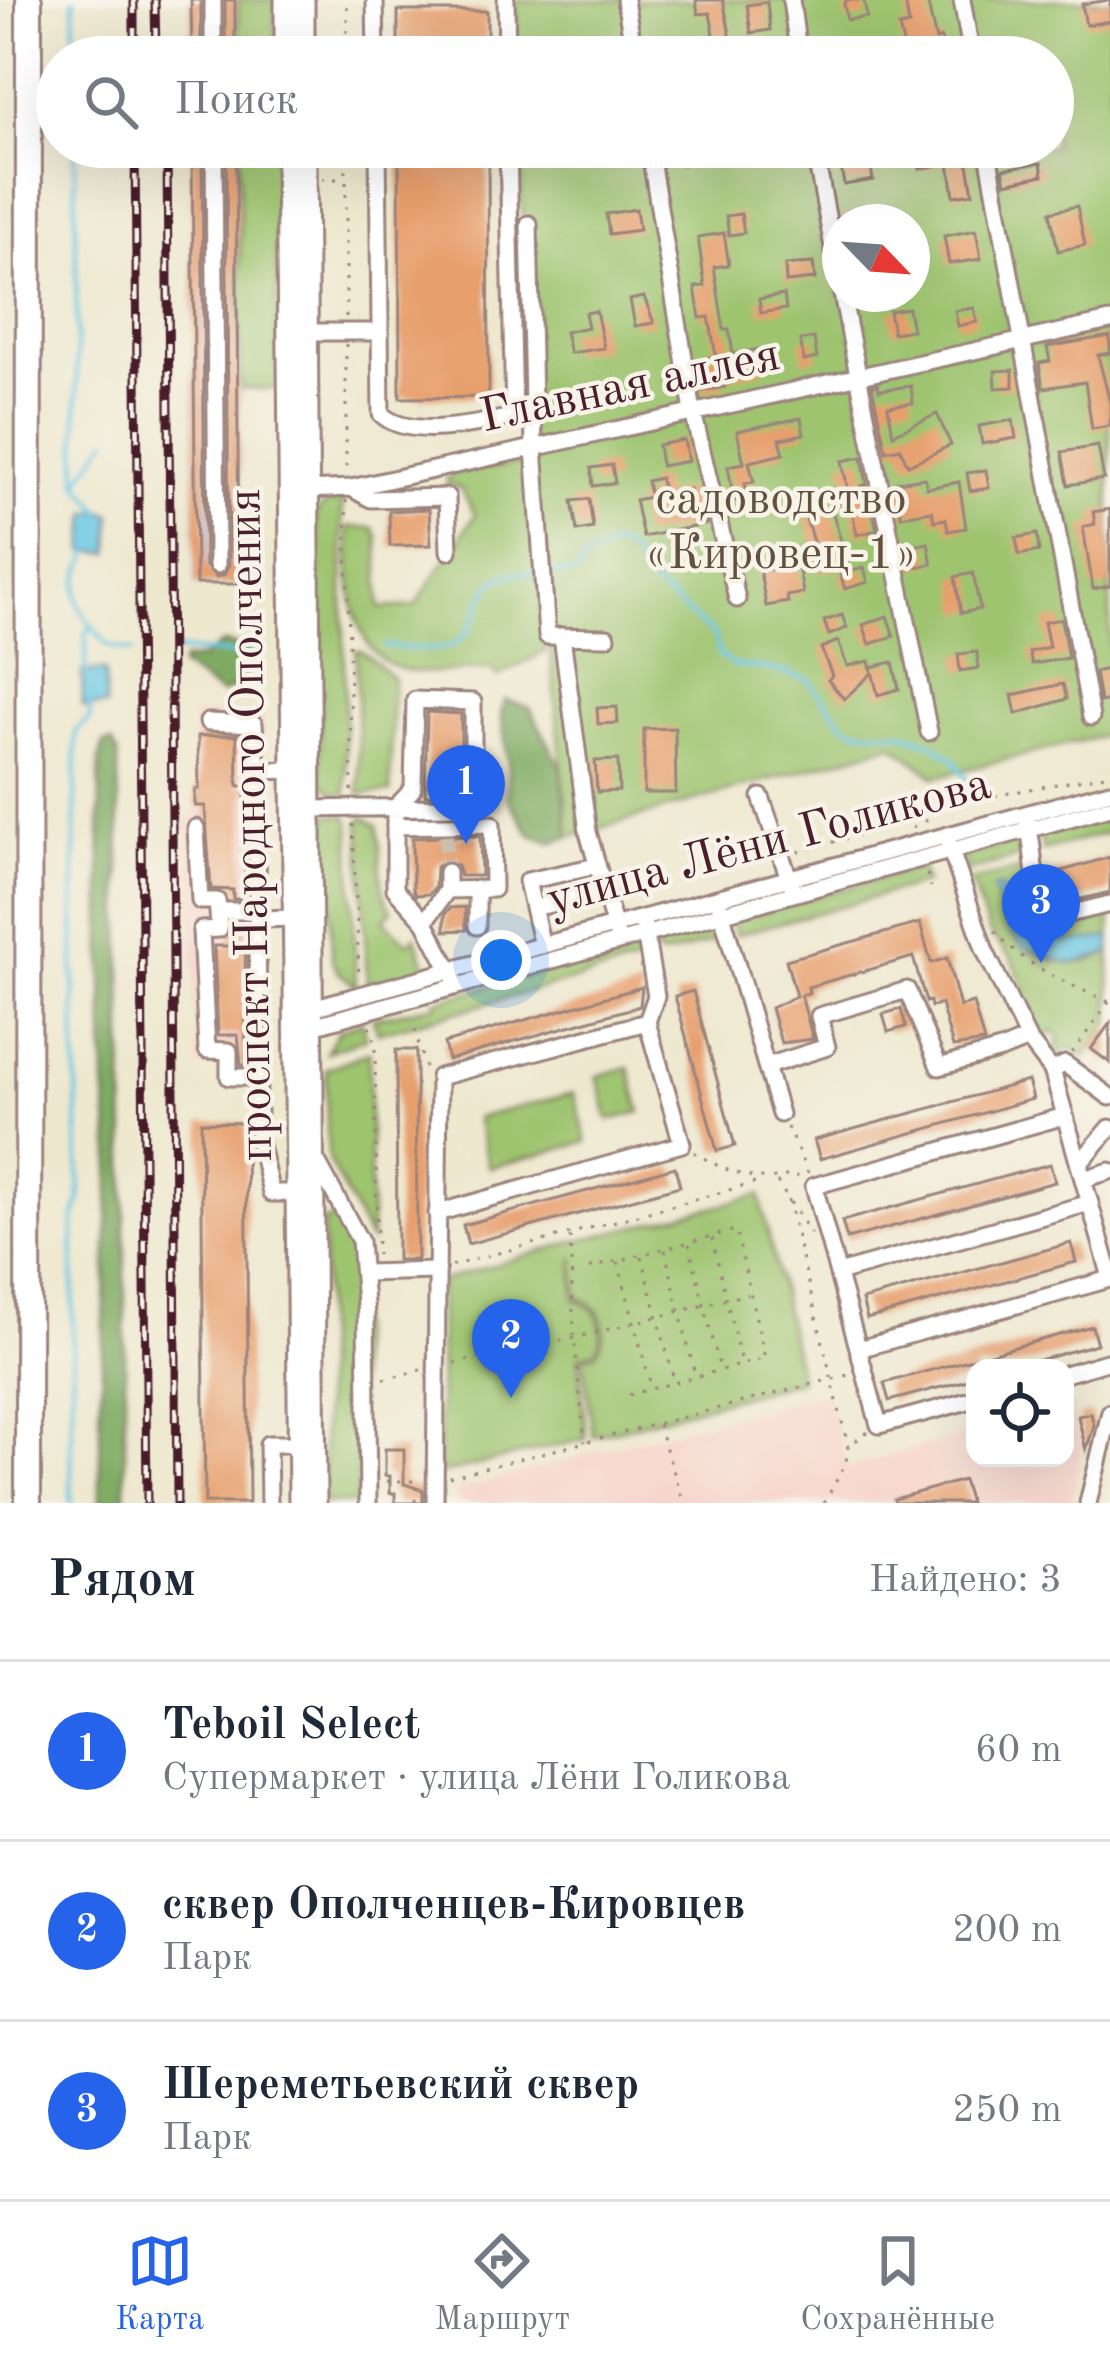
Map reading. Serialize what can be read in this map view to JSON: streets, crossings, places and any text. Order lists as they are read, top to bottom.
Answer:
{
  "streets": {
    "main road": ["проспект Народного Ополчения"],
    "street": ["Главная аллея", "улица Лёни Голикова"]
  },
  "crossings": [
    ["Главная аллея", "проспект Народного Ополчения"],
    ["проспект Народного Ополчения", "улица Лёни Голикова"]
  ],
  "parks": ["садоводство «Кировец-1»"],
  "north": "bottom right",
  "page": {
    "search": "Поиск",
    "pins": ["1", "3", "2"],
    "heading": ["Рядом", "Найдено: 3"],
    "list": [
      {
        "mark": "1",
        "name": "Teboil Select",
        "note": "Супермаркет · улица Лёни Голикова",
        "value": "60 m"
      },
      {
        "mark": "2",
        "name": "сквер Ополченцев-Кировцев",
        "note": "Парк",
        "value": "200 m"
      },
      {
        "mark": "3",
        "name": "Шереметьевский сквер",
        "note": "Парк",
        "value": "250 m"
      }
    ],
    "nav": ["Карта", "Маршрут", "Сохранённые"]
  }
}
